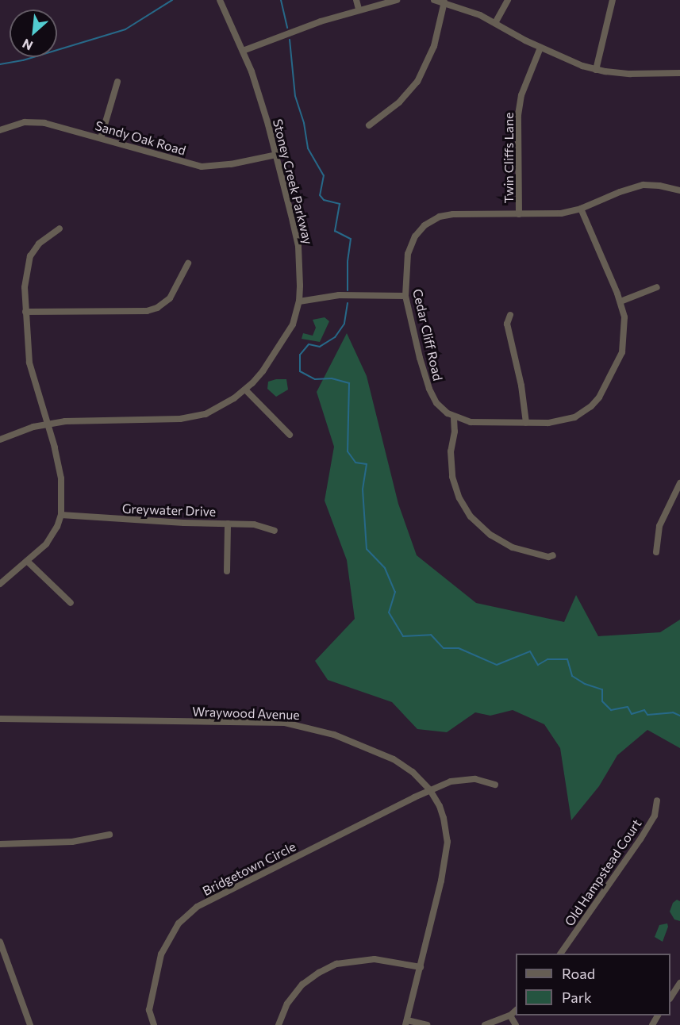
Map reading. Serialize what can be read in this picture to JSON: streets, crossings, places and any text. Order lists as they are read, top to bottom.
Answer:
{
  "streets": {
    "street": [
      "Sandy Oak Road",
      "Twin Cliffs Lane",
      "Stoney Creek Parkway",
      "Cedar Cliff Road",
      "Greywater Drive",
      "Wraywood Avenue",
      "Bridgetown Circle",
      "Old Hampstead Court"
    ]
  },
  "crossings": [
    ["Sandy Oak Road", "Stoney Creek Parkway"],
    ["Twin Cliffs Lane", "Cedar Cliff Road"],
    ["Wraywood Avenue", "Bridgetown Circle"]
  ],
  "legend": ["Road", "Park"],
  "north": "bottom left"
}
